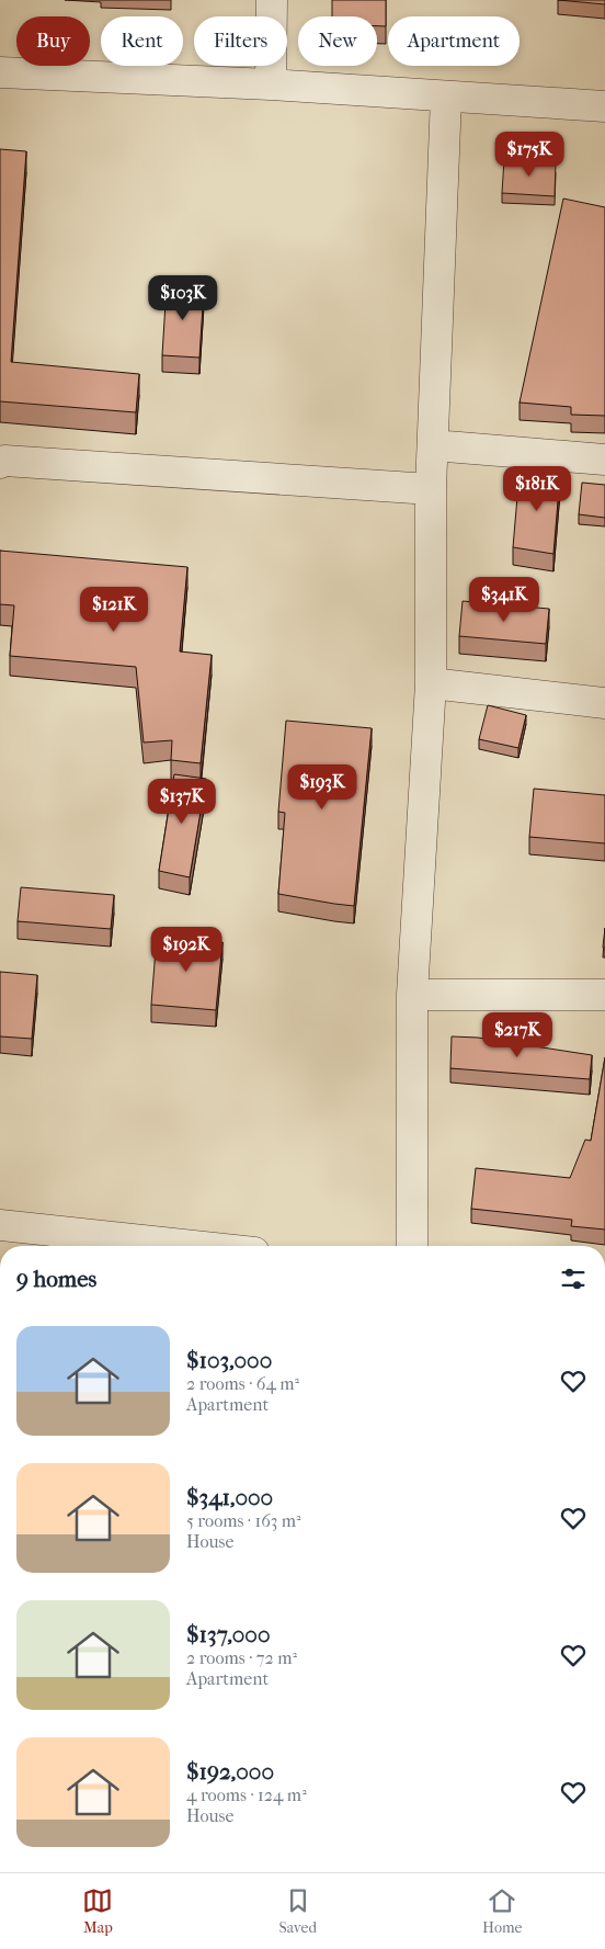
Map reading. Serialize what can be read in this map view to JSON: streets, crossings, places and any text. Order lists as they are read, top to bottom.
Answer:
{
  "page": {
    "chip": [
      "Buy",
      "Rent",
      "Filters",
      "New",
      "Apartment"
    ],
    "price": [
      "$175K",
      "$103K",
      "$181K",
      "$341K",
      "$121K",
      "$193K",
      "$137K",
      "$192K",
      "$217K"
    ],
    "heading": "9 homes",
    "list": [
      {
        "name": "$103,000",
        "note": "2 rooms · 64 m² · Apartment"
      },
      {
        "name": "$341,000",
        "note": "5 rooms · 163 m² · House"
      },
      {
        "name": "$137,000",
        "note": "2 rooms · 72 m² · Apartment"
      },
      {
        "name": "$192,000",
        "note": "4 rooms · 124 m² · House"
      }
    ],
    "tabs": ["Map", "Saved", "Home"]
  }
}
